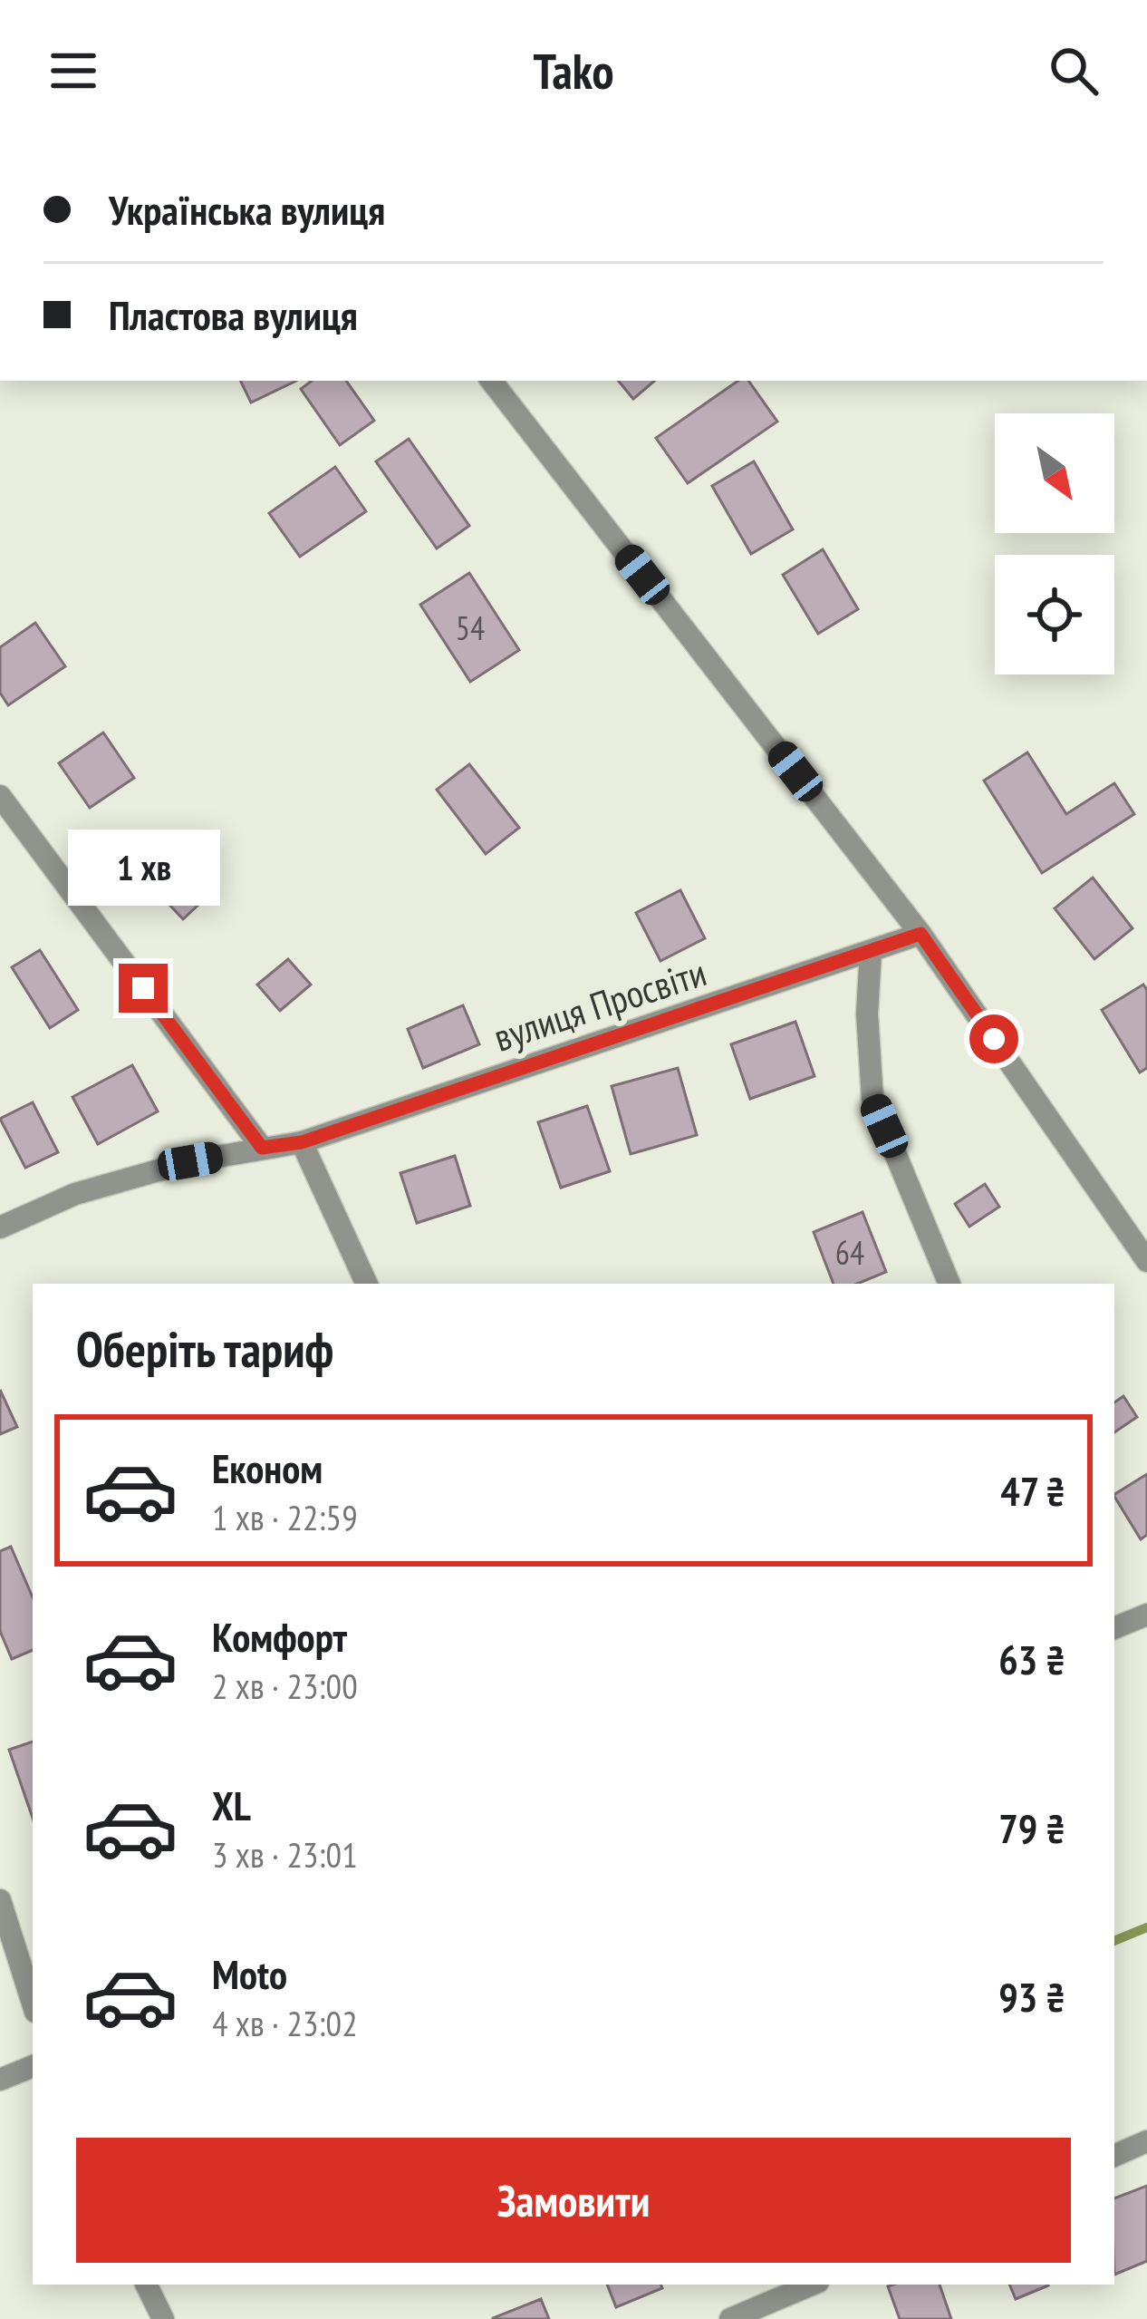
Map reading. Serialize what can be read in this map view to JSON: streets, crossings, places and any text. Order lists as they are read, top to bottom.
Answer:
{
  "streets": {
    "street": ["вулиця Просвіти"]
  },
  "house_numbers": ["54", "64"],
  "north": "bottom right",
  "page": {
    "header": "Tako",
    "banner": ["Українська вулиця", "Пластова вулиця"],
    "bubble": "1 хв",
    "heading": "Оберіть тариф",
    "list": [
      {
        "name": "Економ",
        "note": "1 хв · 22:59",
        "value": "47 ₴"
      },
      {
        "name": "Комфорт",
        "note": "2 хв · 23:00",
        "value": "63 ₴"
      },
      {
        "name": "XL",
        "note": "3 хв · 23:01",
        "value": "79 ₴"
      },
      {
        "name": "Moto",
        "note": "4 хв · 23:02",
        "value": "93 ₴"
      }
    ],
    "buttons": "Замовити"
  }
}
